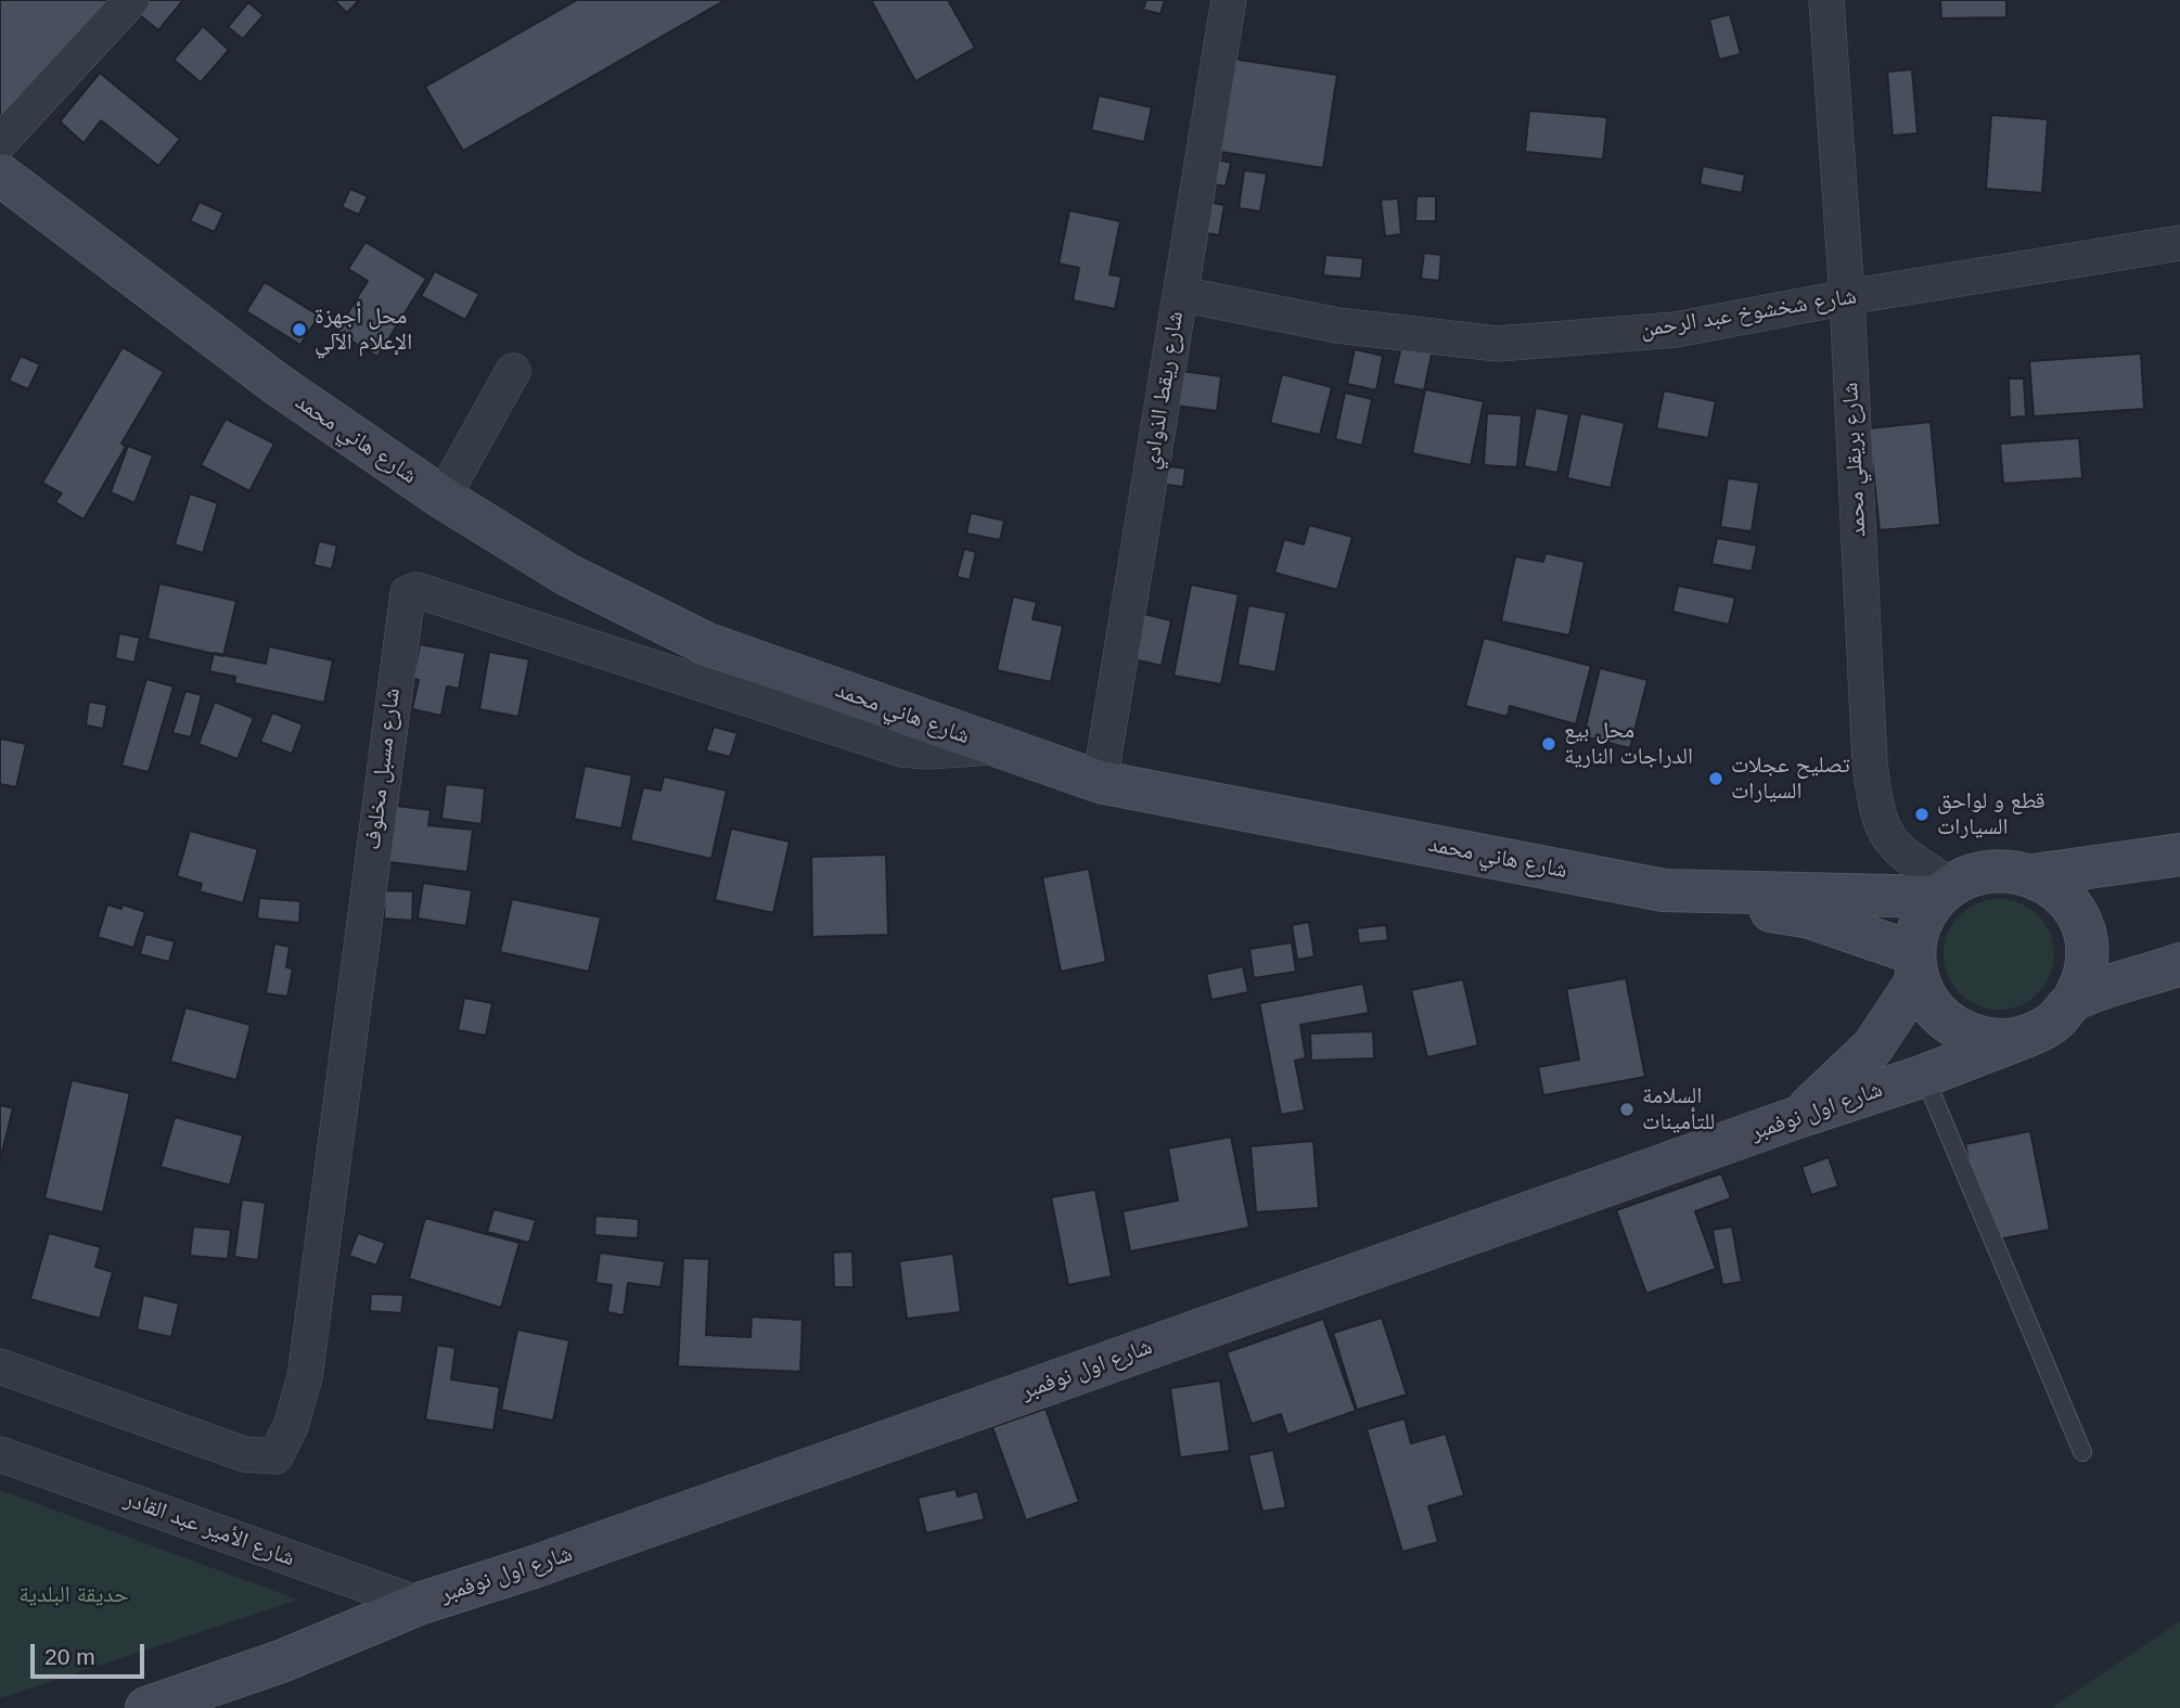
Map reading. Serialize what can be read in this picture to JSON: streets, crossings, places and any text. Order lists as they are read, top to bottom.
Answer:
{
  "streets": {
    "main road": ["شارع هاني محمد", "شارع اول نوفمبر"],
    "street": [
      "شارع شخشوخ عبد الرحمن",
      "شارع ريقط الذوادي",
      "شارع بريقلي محمد",
      "شارع مسبل مخلوف",
      "شارع الأمير عبد القادر"
    ]
  },
  "crossings": [
    ["شارع شخشوخ عبد الرحمن", "شارع ريقط الذوادي"],
    ["شارع شخشوخ عبد الرحمن", "شارع بريقلي محمد"],
    ["شارع ريقط الذوادي", "شارع هاني محمد"],
    ["شارع هاني محمد", "شارع بريقلي محمد"],
    ["شارع هاني محمد", "شارع مسبل مخلوف"],
    ["شارع هاني محمد", "شارع اول نوفمبر"],
    ["شارع بريقلي محمد", "شارع اول نوفمبر"],
    ["شارع اول نوفمبر", "شارع الأمير عبد القادر"]
  ],
  "parks": ["حديقة البلدية"],
  "places": [
    "محل أجهزة الإعلام الآلي",
    "محل بيع الدراجات النارية",
    "تصليح عجلات السيارات",
    "قطع و لواحق السيارات",
    "السلامة للتأمينات"
  ],
  "scale_bar": "20 m"
}
